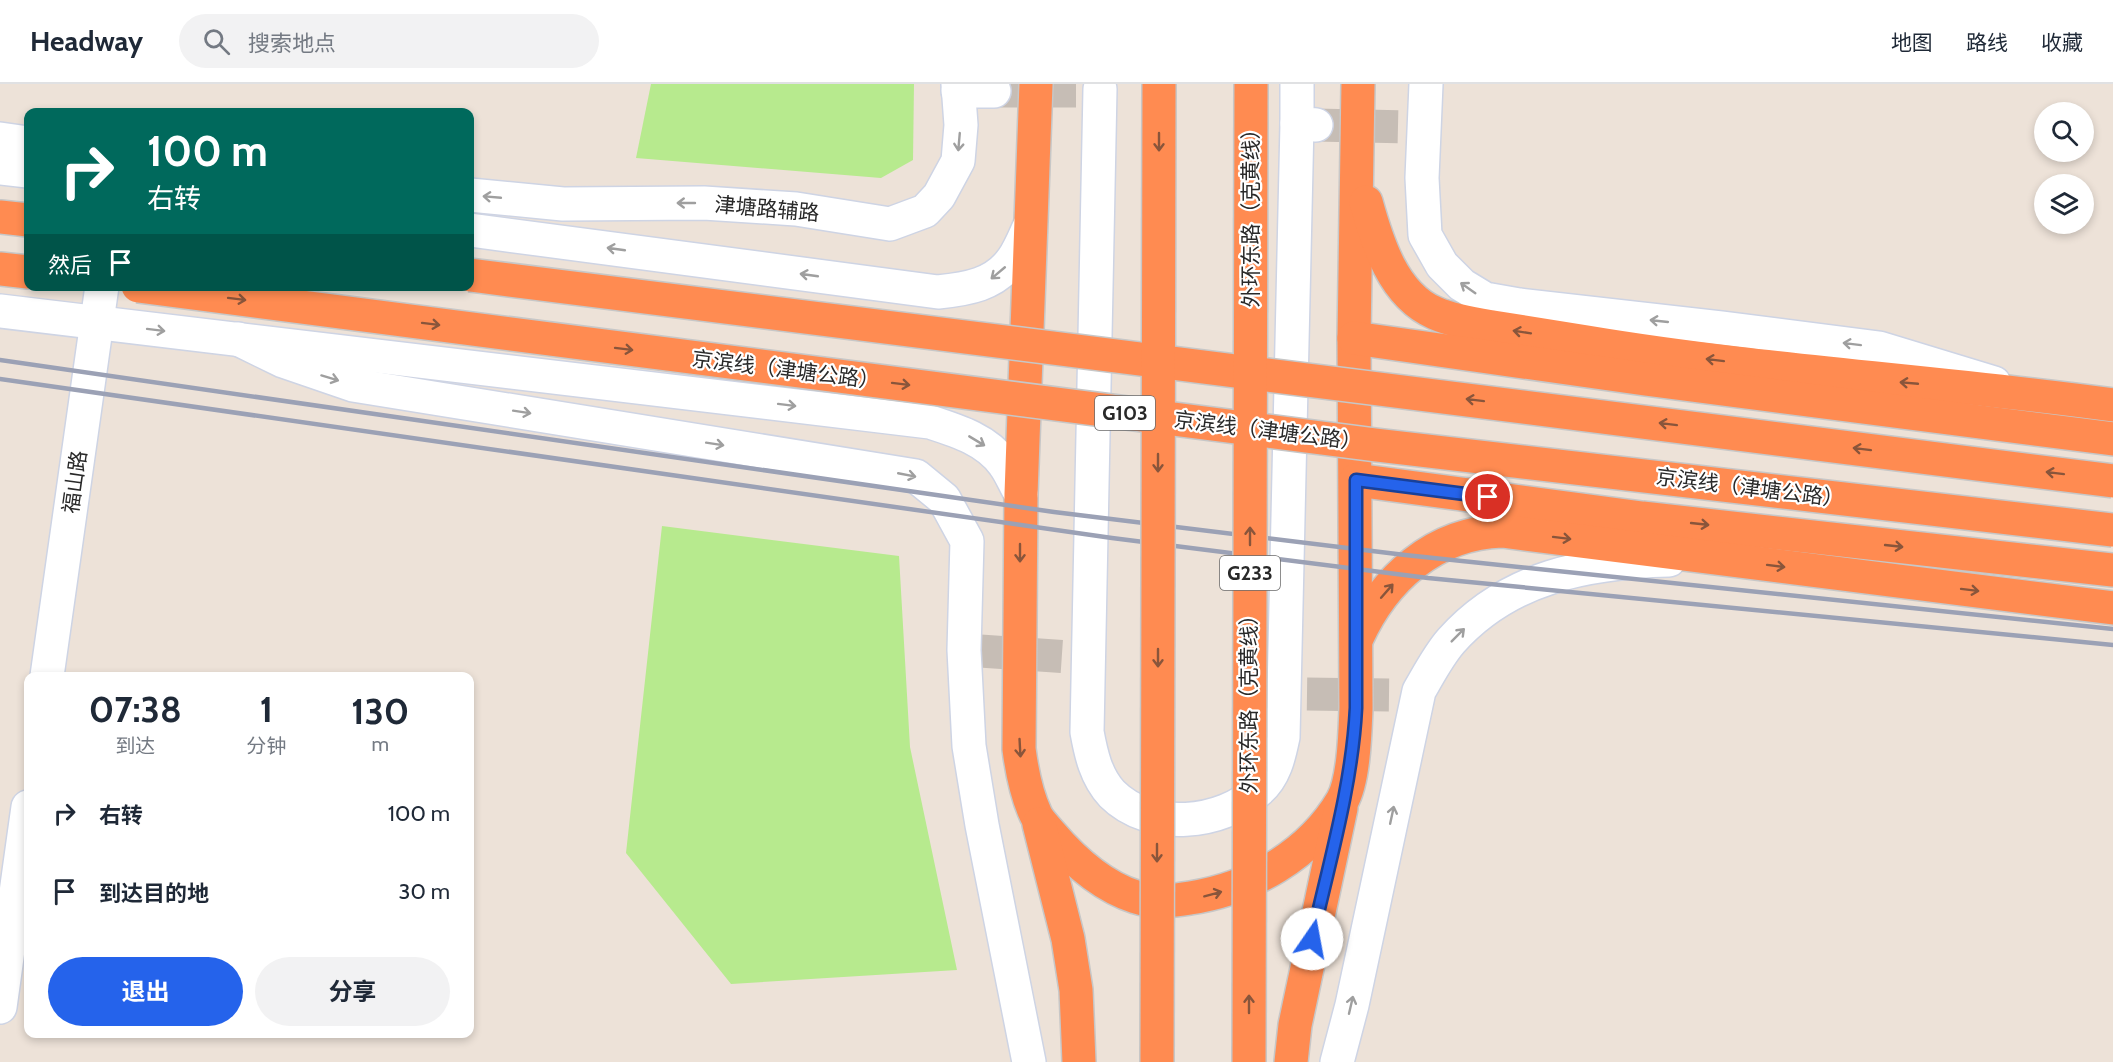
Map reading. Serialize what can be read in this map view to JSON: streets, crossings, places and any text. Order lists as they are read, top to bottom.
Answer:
{
  "streets": {
    "highway": [
      "外环东路（克黄线）",
      "京滨线（津塘公路）",
      "G103",
      "G233"
    ],
    "street": ["津塘路辅路", "福山路"]
  },
  "page": {
    "header": "Headway",
    "search": "搜索地点",
    "nav": ["地图", "路线", "收藏"],
    "turn": ["100 m", "右转"],
    "then": "然后",
    "eta": [
      "07:38",
      "到达",
      "1",
      "分钟",
      "130",
      "m"
    ],
    "list": [
      {
        "name": "右转",
        "value": "100 m"
      },
      {
        "name": "到达目的地",
        "value": "30 m"
      }
    ],
    "buttons": ["退出", "分享"]
  }
}
